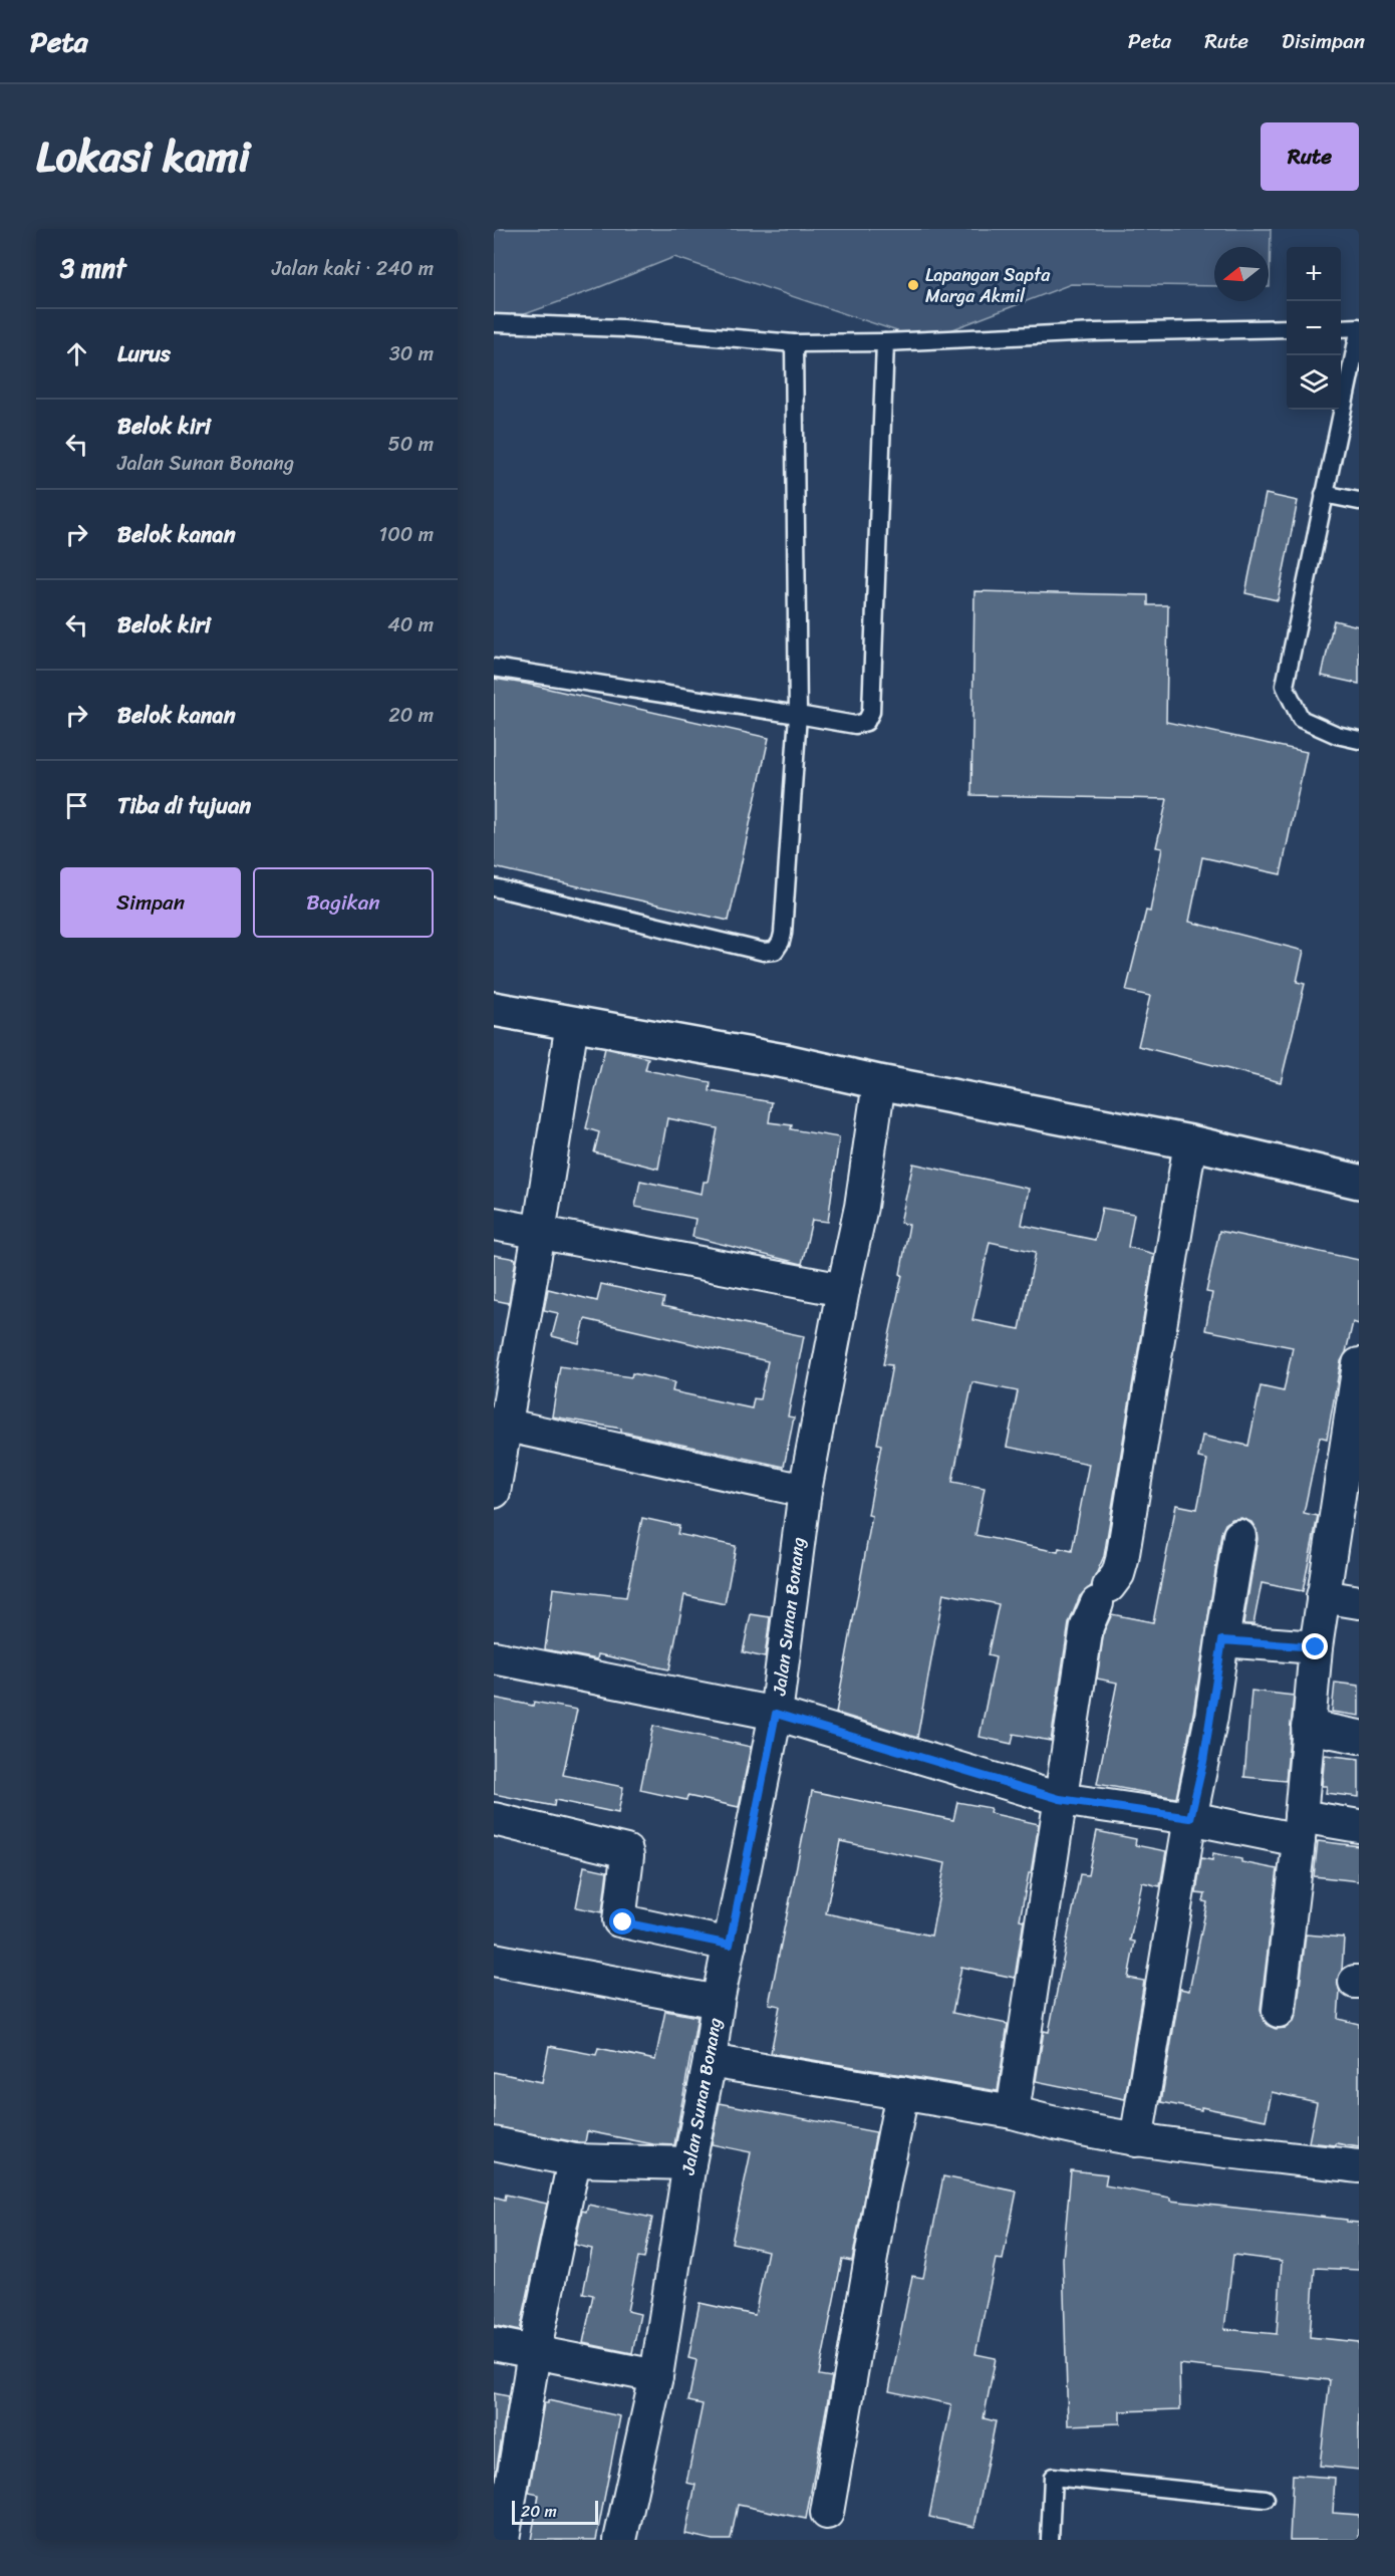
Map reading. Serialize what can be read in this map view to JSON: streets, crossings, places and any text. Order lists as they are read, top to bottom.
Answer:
{
  "streets": {
    "street": ["Jalan Sunan Bonang"]
  },
  "places": ["Lapangan Sapta Marga Akmil"],
  "scale_bar": "20 m",
  "north": "left",
  "page": {
    "header": "Peta",
    "nav": ["Peta", "Rute", "Disimpan"],
    "title": "Lokasi kami",
    "buttons": [
      "Rute",
      ["Simpan", "Bagikan"]
    ],
    "heading": ["3 mnt", "Jalan kaki · 240 m"],
    "map_buttons": ["+", "−"],
    "list": [
      ["Lurus", "30 m"],
      ["Belok kiri", "Jalan Sunan Bonang", "50 m"],
      ["Belok kanan", "100 m"],
      ["Belok kiri", "40 m"],
      ["Belok kanan", "20 m"],
      "Tiba di tujuan"
    ],
    "scale": "20 m"
  }
}
